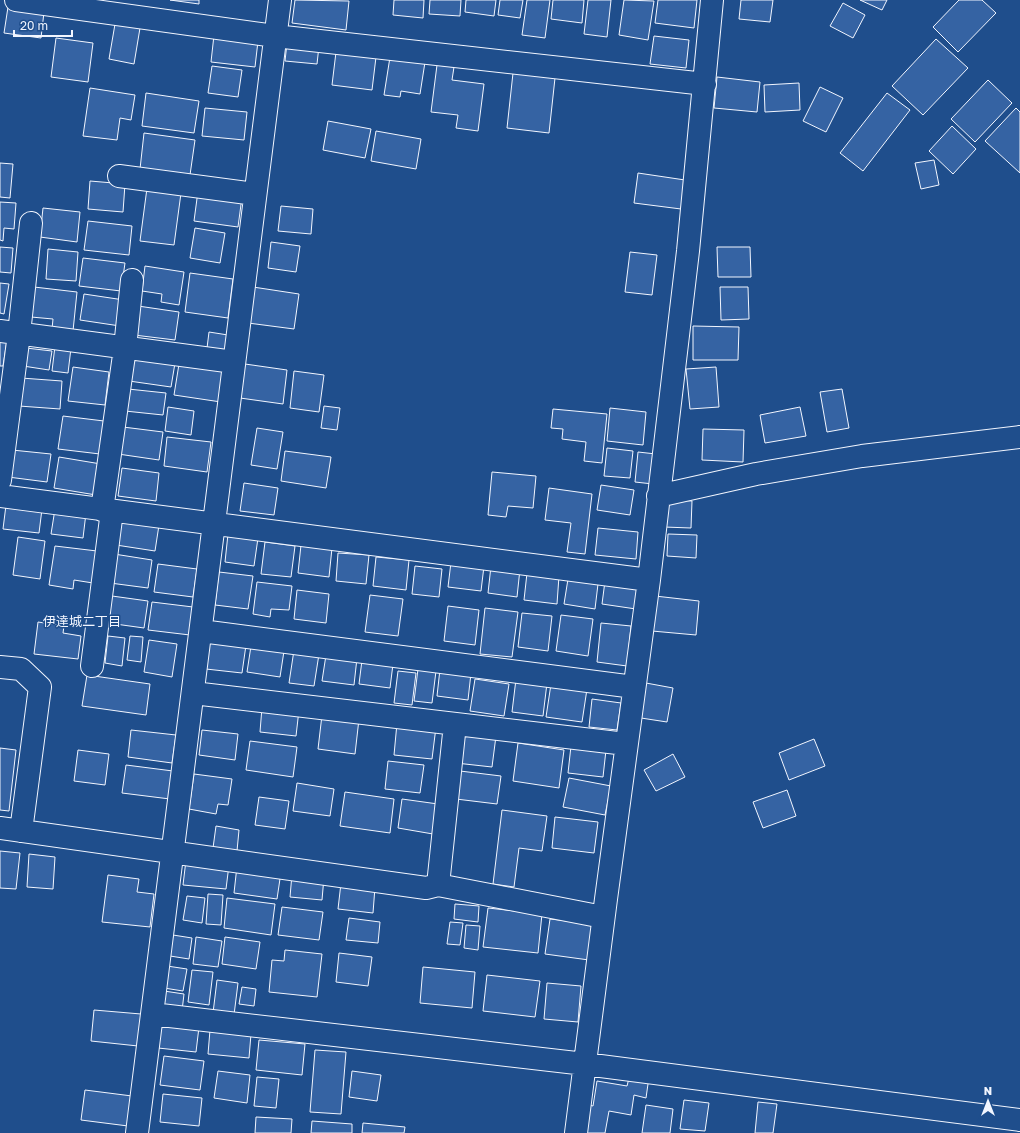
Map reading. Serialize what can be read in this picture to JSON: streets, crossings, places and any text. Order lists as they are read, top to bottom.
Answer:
{
  "districts": ["伊達城二丁目"],
  "scale_bar": "20 m",
  "north": "top"
}
